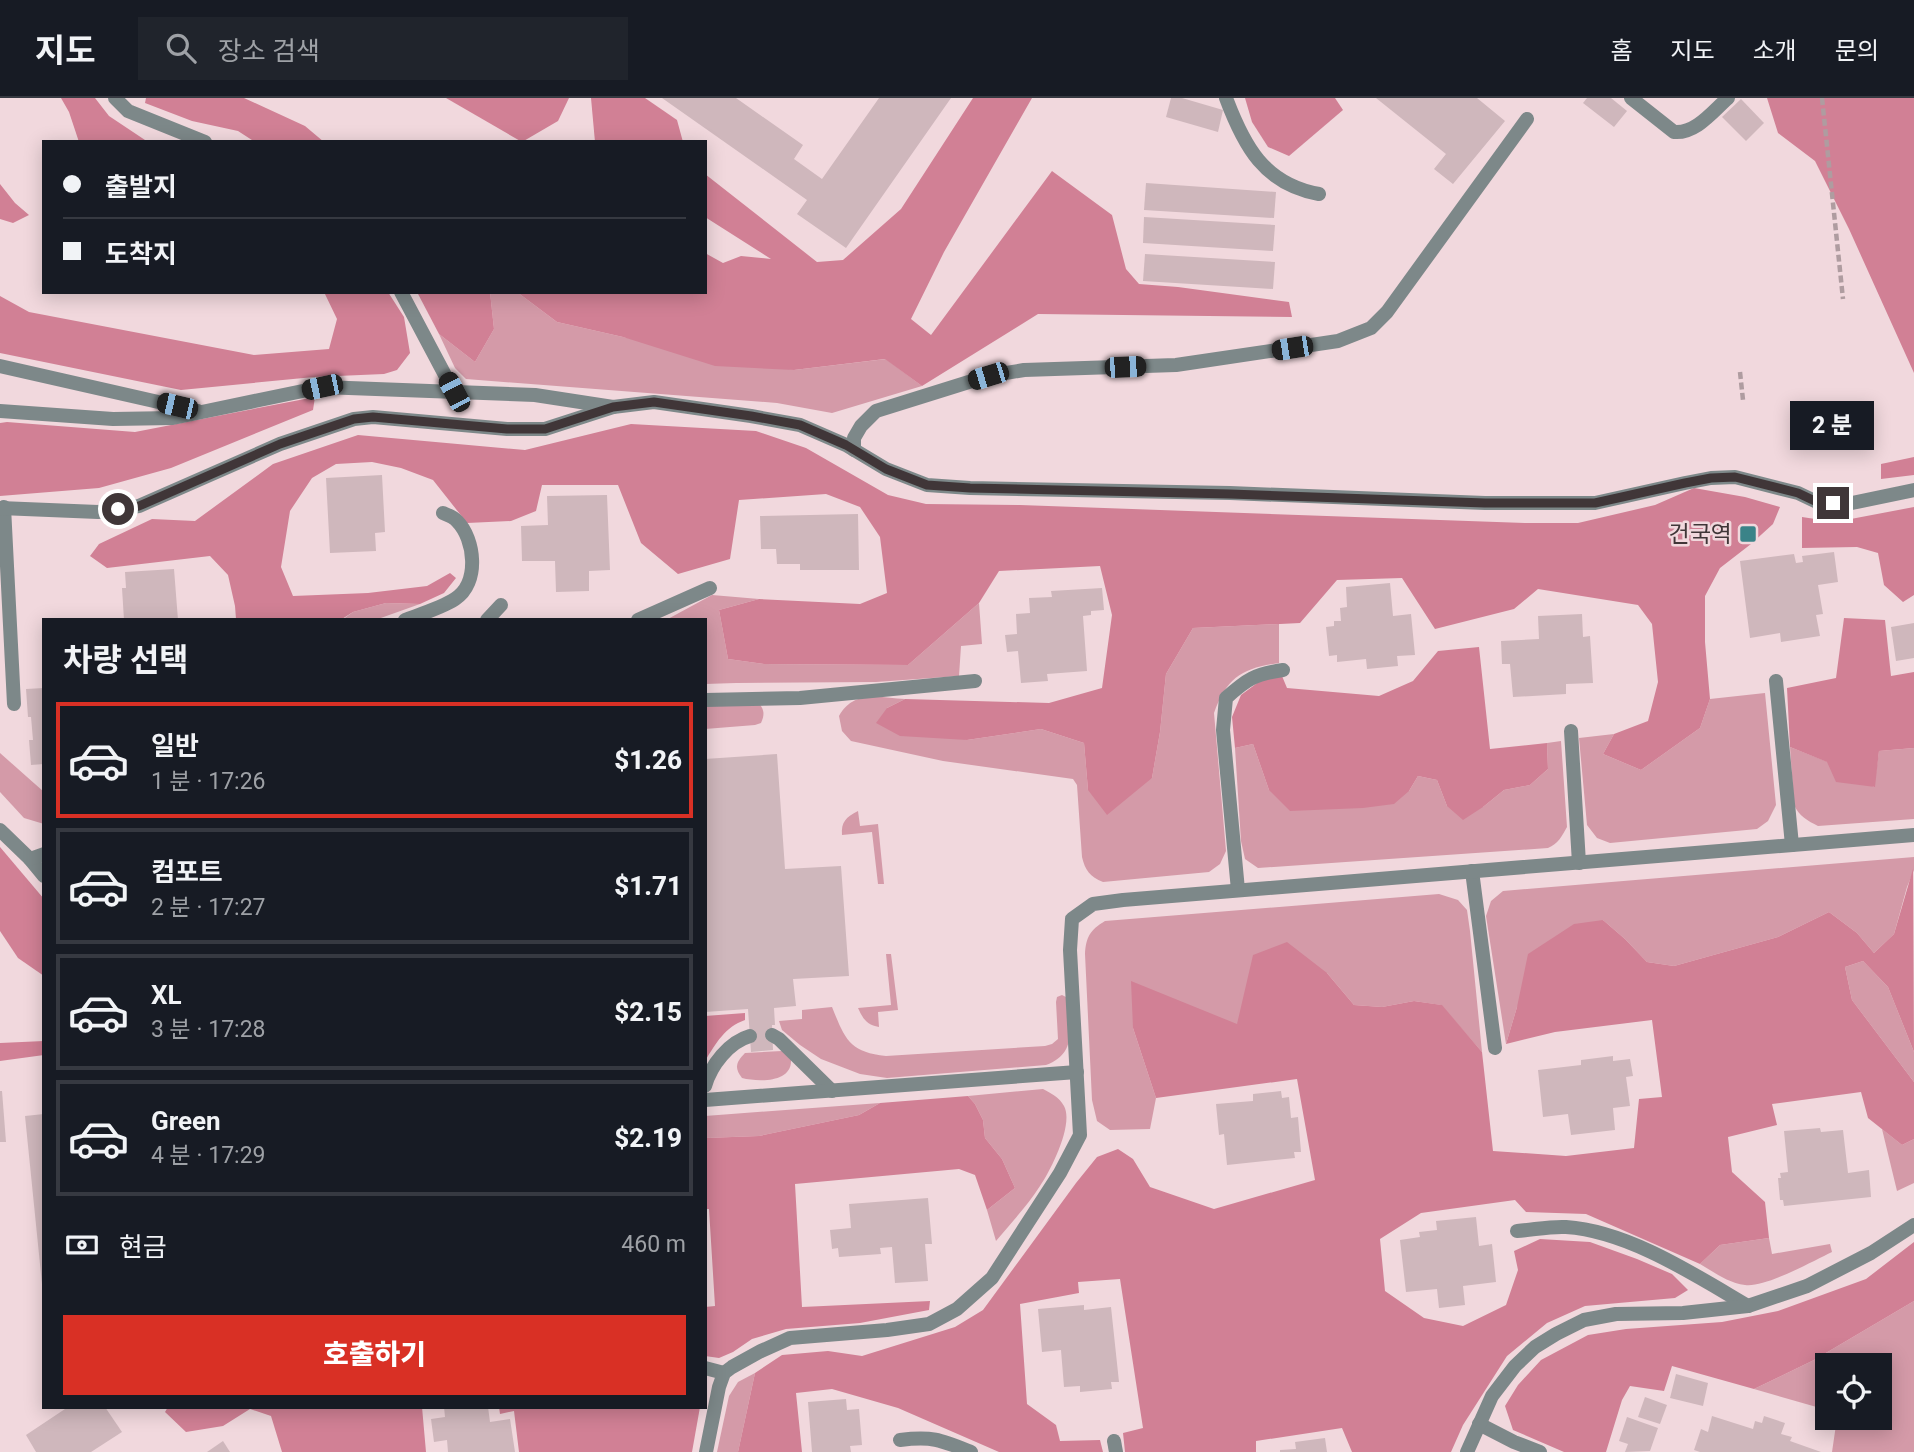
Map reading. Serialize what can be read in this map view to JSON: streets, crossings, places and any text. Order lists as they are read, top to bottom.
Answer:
{
  "places": {
    "transit": ["건국역"]
  },
  "page": {
    "header": "지도",
    "search": "장소 검색",
    "nav": [
      "홈",
      "지도",
      "소개",
      "문의"
    ],
    "banner": ["출발지", "도착지"],
    "bubble": "2 분",
    "heading": "차량 선택",
    "list": [
      {
        "name": "일반",
        "note": "1 분 · 17:26",
        "value": "$1.26"
      },
      {
        "name": "컴포트",
        "note": "2 분 · 17:27",
        "value": "$1.71"
      },
      {
        "name": "XL",
        "note": "3 분 · 17:28",
        "value": "$2.15"
      },
      {
        "name": "Green",
        "note": "4 분 · 17:29",
        "value": "$2.19"
      }
    ],
    "pay": ["현금", "460 m"],
    "buttons": "호출하기"
  }
}
